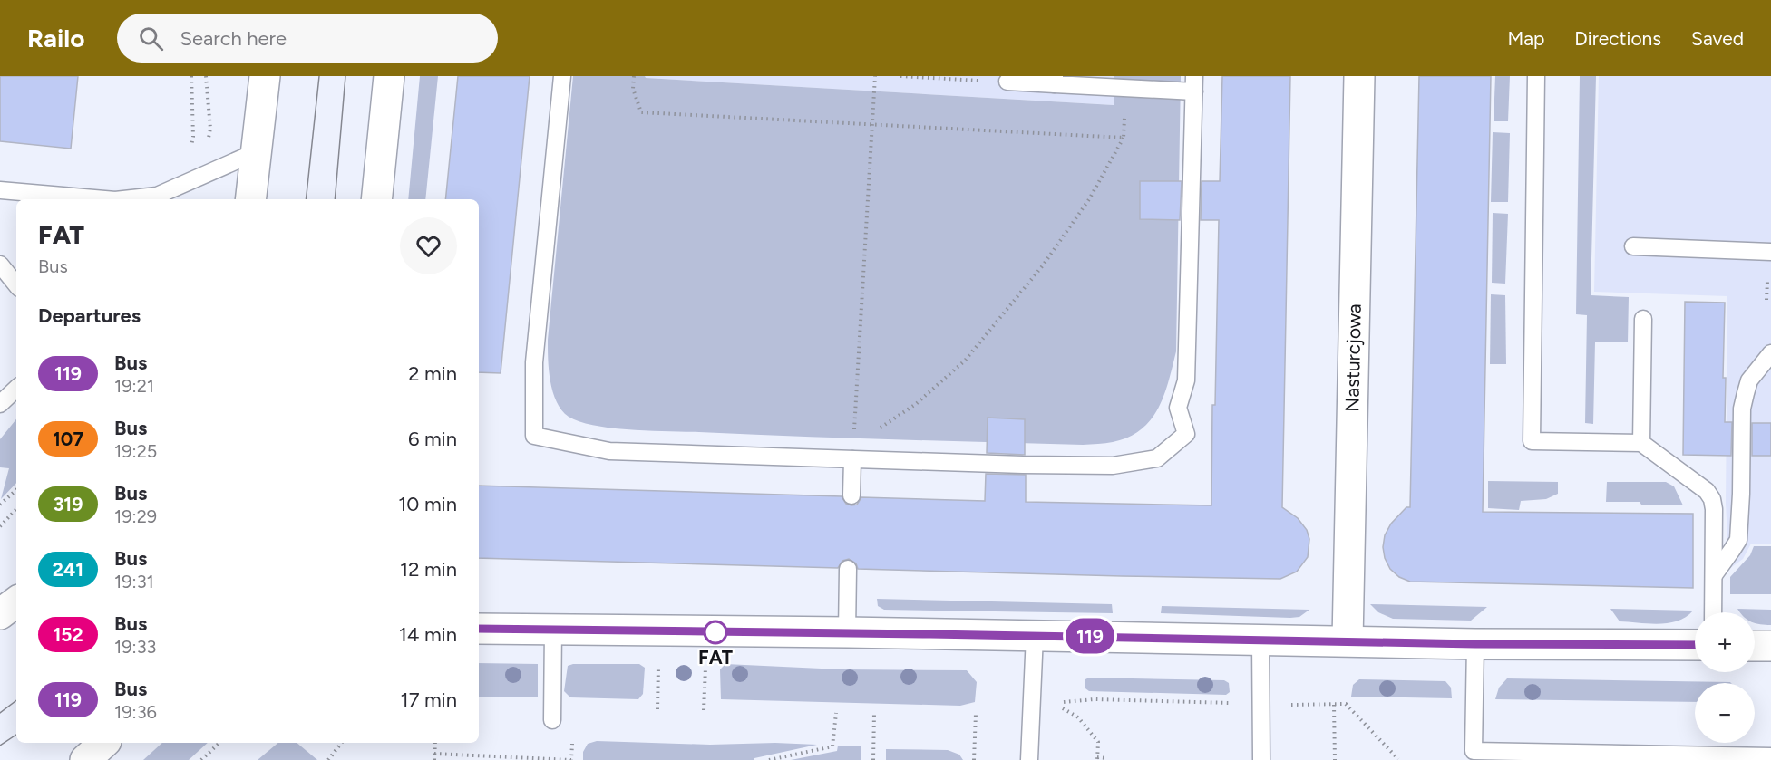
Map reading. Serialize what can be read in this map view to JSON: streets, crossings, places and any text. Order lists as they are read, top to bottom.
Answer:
{
  "streets": {
    "street": ["Nasturcjowa"]
  },
  "places": ["FAT"],
  "lines": ["bus line 119"],
  "page": {
    "header": "Railo",
    "search": "Search here",
    "nav": ["Map", "Directions", "Saved"],
    "on_map": "119",
    "heading": [
      ["FAT", "Bus"],
      "Departures"
    ],
    "list": [
      {
        "mark": "119",
        "name": "Bus",
        "note": "19:21",
        "value": "2 min"
      },
      {
        "mark": "107",
        "name": "Bus",
        "note": "19:25",
        "value": "6 min"
      },
      {
        "mark": "319",
        "name": "Bus",
        "note": "19:29",
        "value": "10 min"
      },
      {
        "mark": "241",
        "name": "Bus",
        "note": "19:31",
        "value": "12 min"
      },
      {
        "mark": "152",
        "name": "Bus",
        "note": "19:33",
        "value": "14 min"
      },
      {
        "mark": "119",
        "name": "Bus",
        "note": "19:36",
        "value": "17 min"
      }
    ],
    "map_buttons": ["+", "−"]
  }
}
